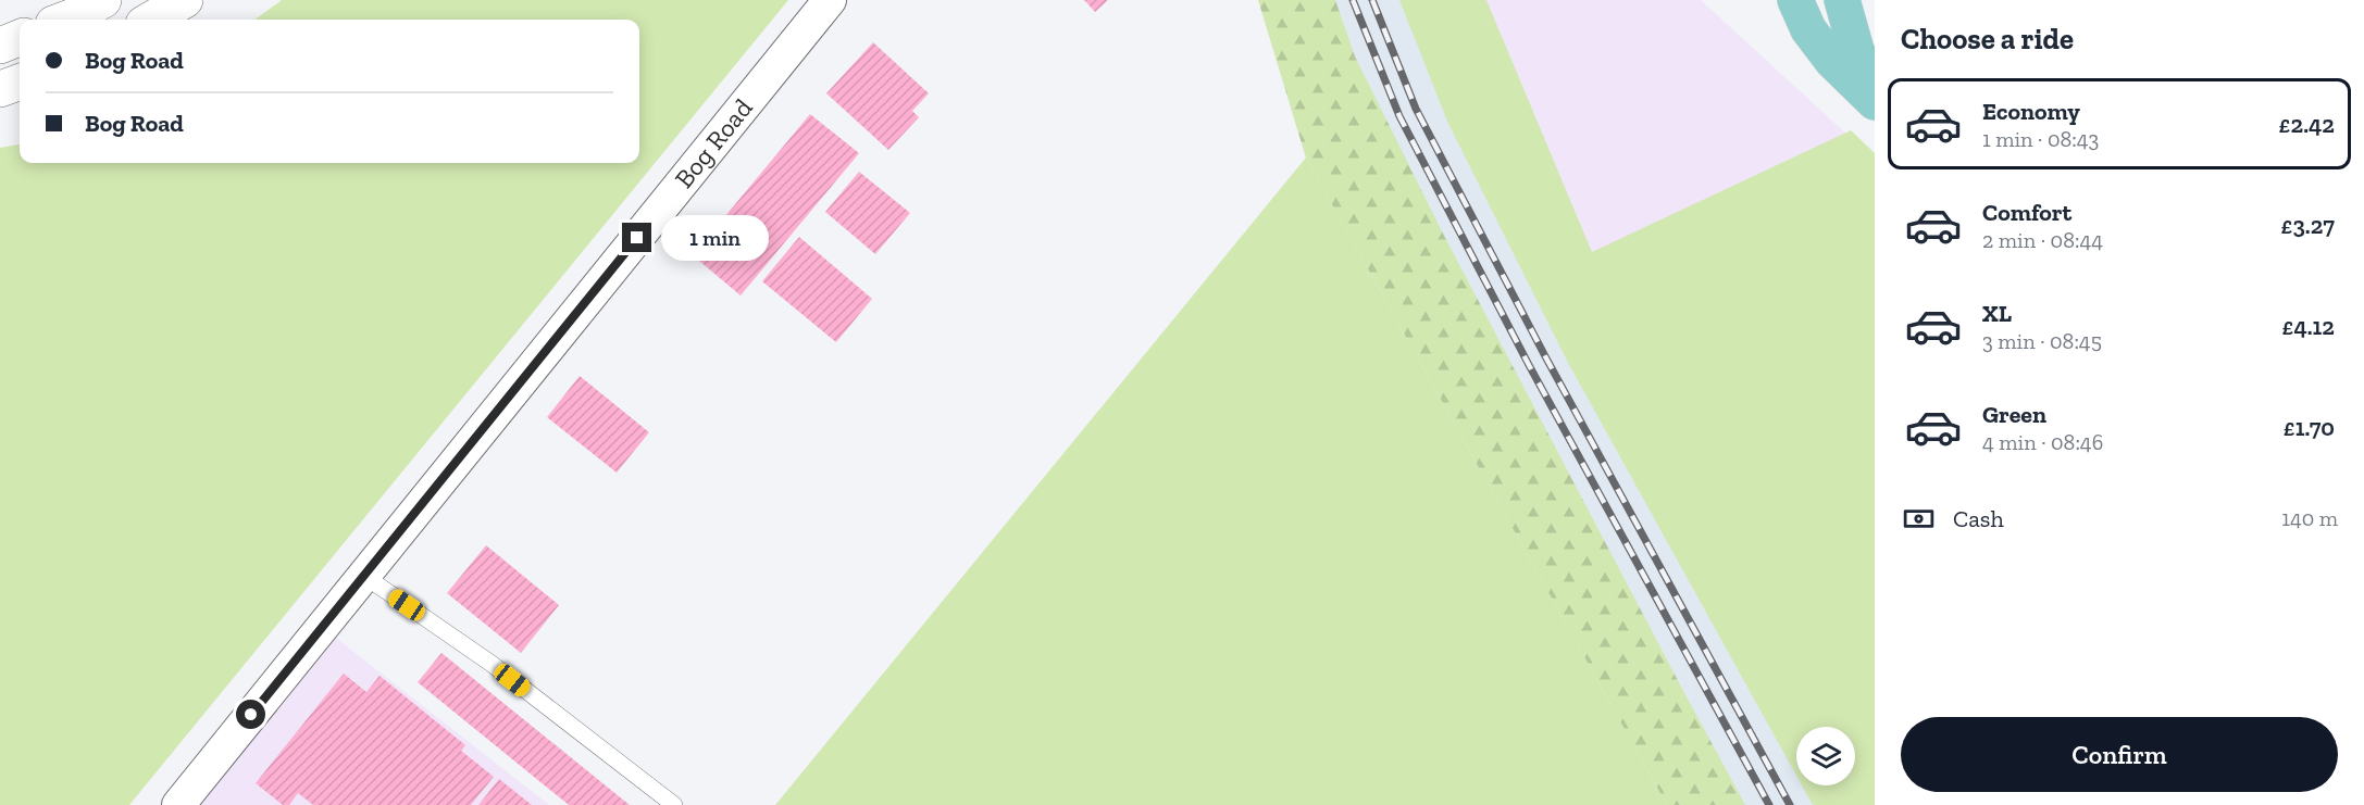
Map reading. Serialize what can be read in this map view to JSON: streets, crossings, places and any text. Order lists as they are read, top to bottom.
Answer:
{
  "streets": {
    "street": ["Bog Road"]
  },
  "page": {
    "heading": "Choose a ride",
    "banner": ["Bog Road", "Bog Road"],
    "list": [
      {
        "name": "Economy",
        "note": "1 min · 08:43",
        "value": "£2.42"
      },
      {
        "name": "Comfort",
        "note": "2 min · 08:44",
        "value": "£3.27"
      },
      {
        "name": "XL",
        "note": "3 min · 08:45",
        "value": "£4.12"
      },
      {
        "name": "Green",
        "note": "4 min · 08:46",
        "value": "£1.70"
      }
    ],
    "bubble": "1 min",
    "pay": ["Cash", "140 m"],
    "buttons": "Confirm"
  }
}
